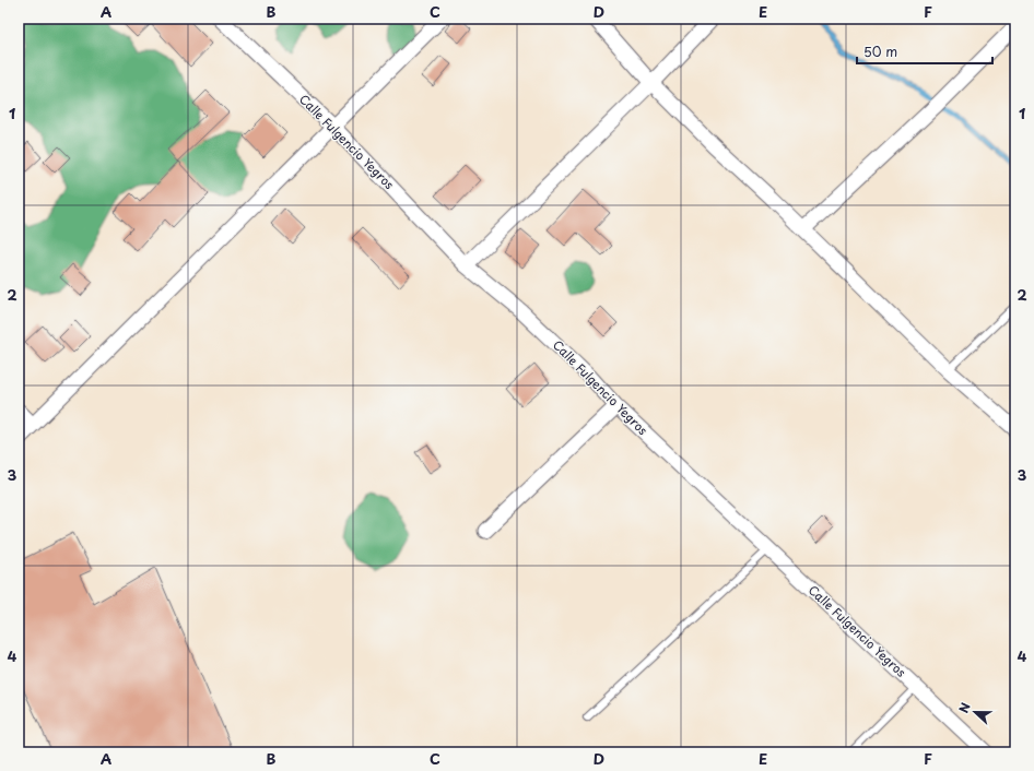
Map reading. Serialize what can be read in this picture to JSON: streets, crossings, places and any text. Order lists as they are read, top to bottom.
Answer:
{
  "streets": {
    "street": ["Calle Fulgencio Yegros"]
  },
  "scale_bar": "50 m",
  "north": "left",
  "grid": {
    "columns": [
      "A",
      "B",
      "C",
      "D",
      "E",
      "F"
    ],
    "rows": [
      "1",
      "2",
      "3",
      "4"
    ]
  }
}
